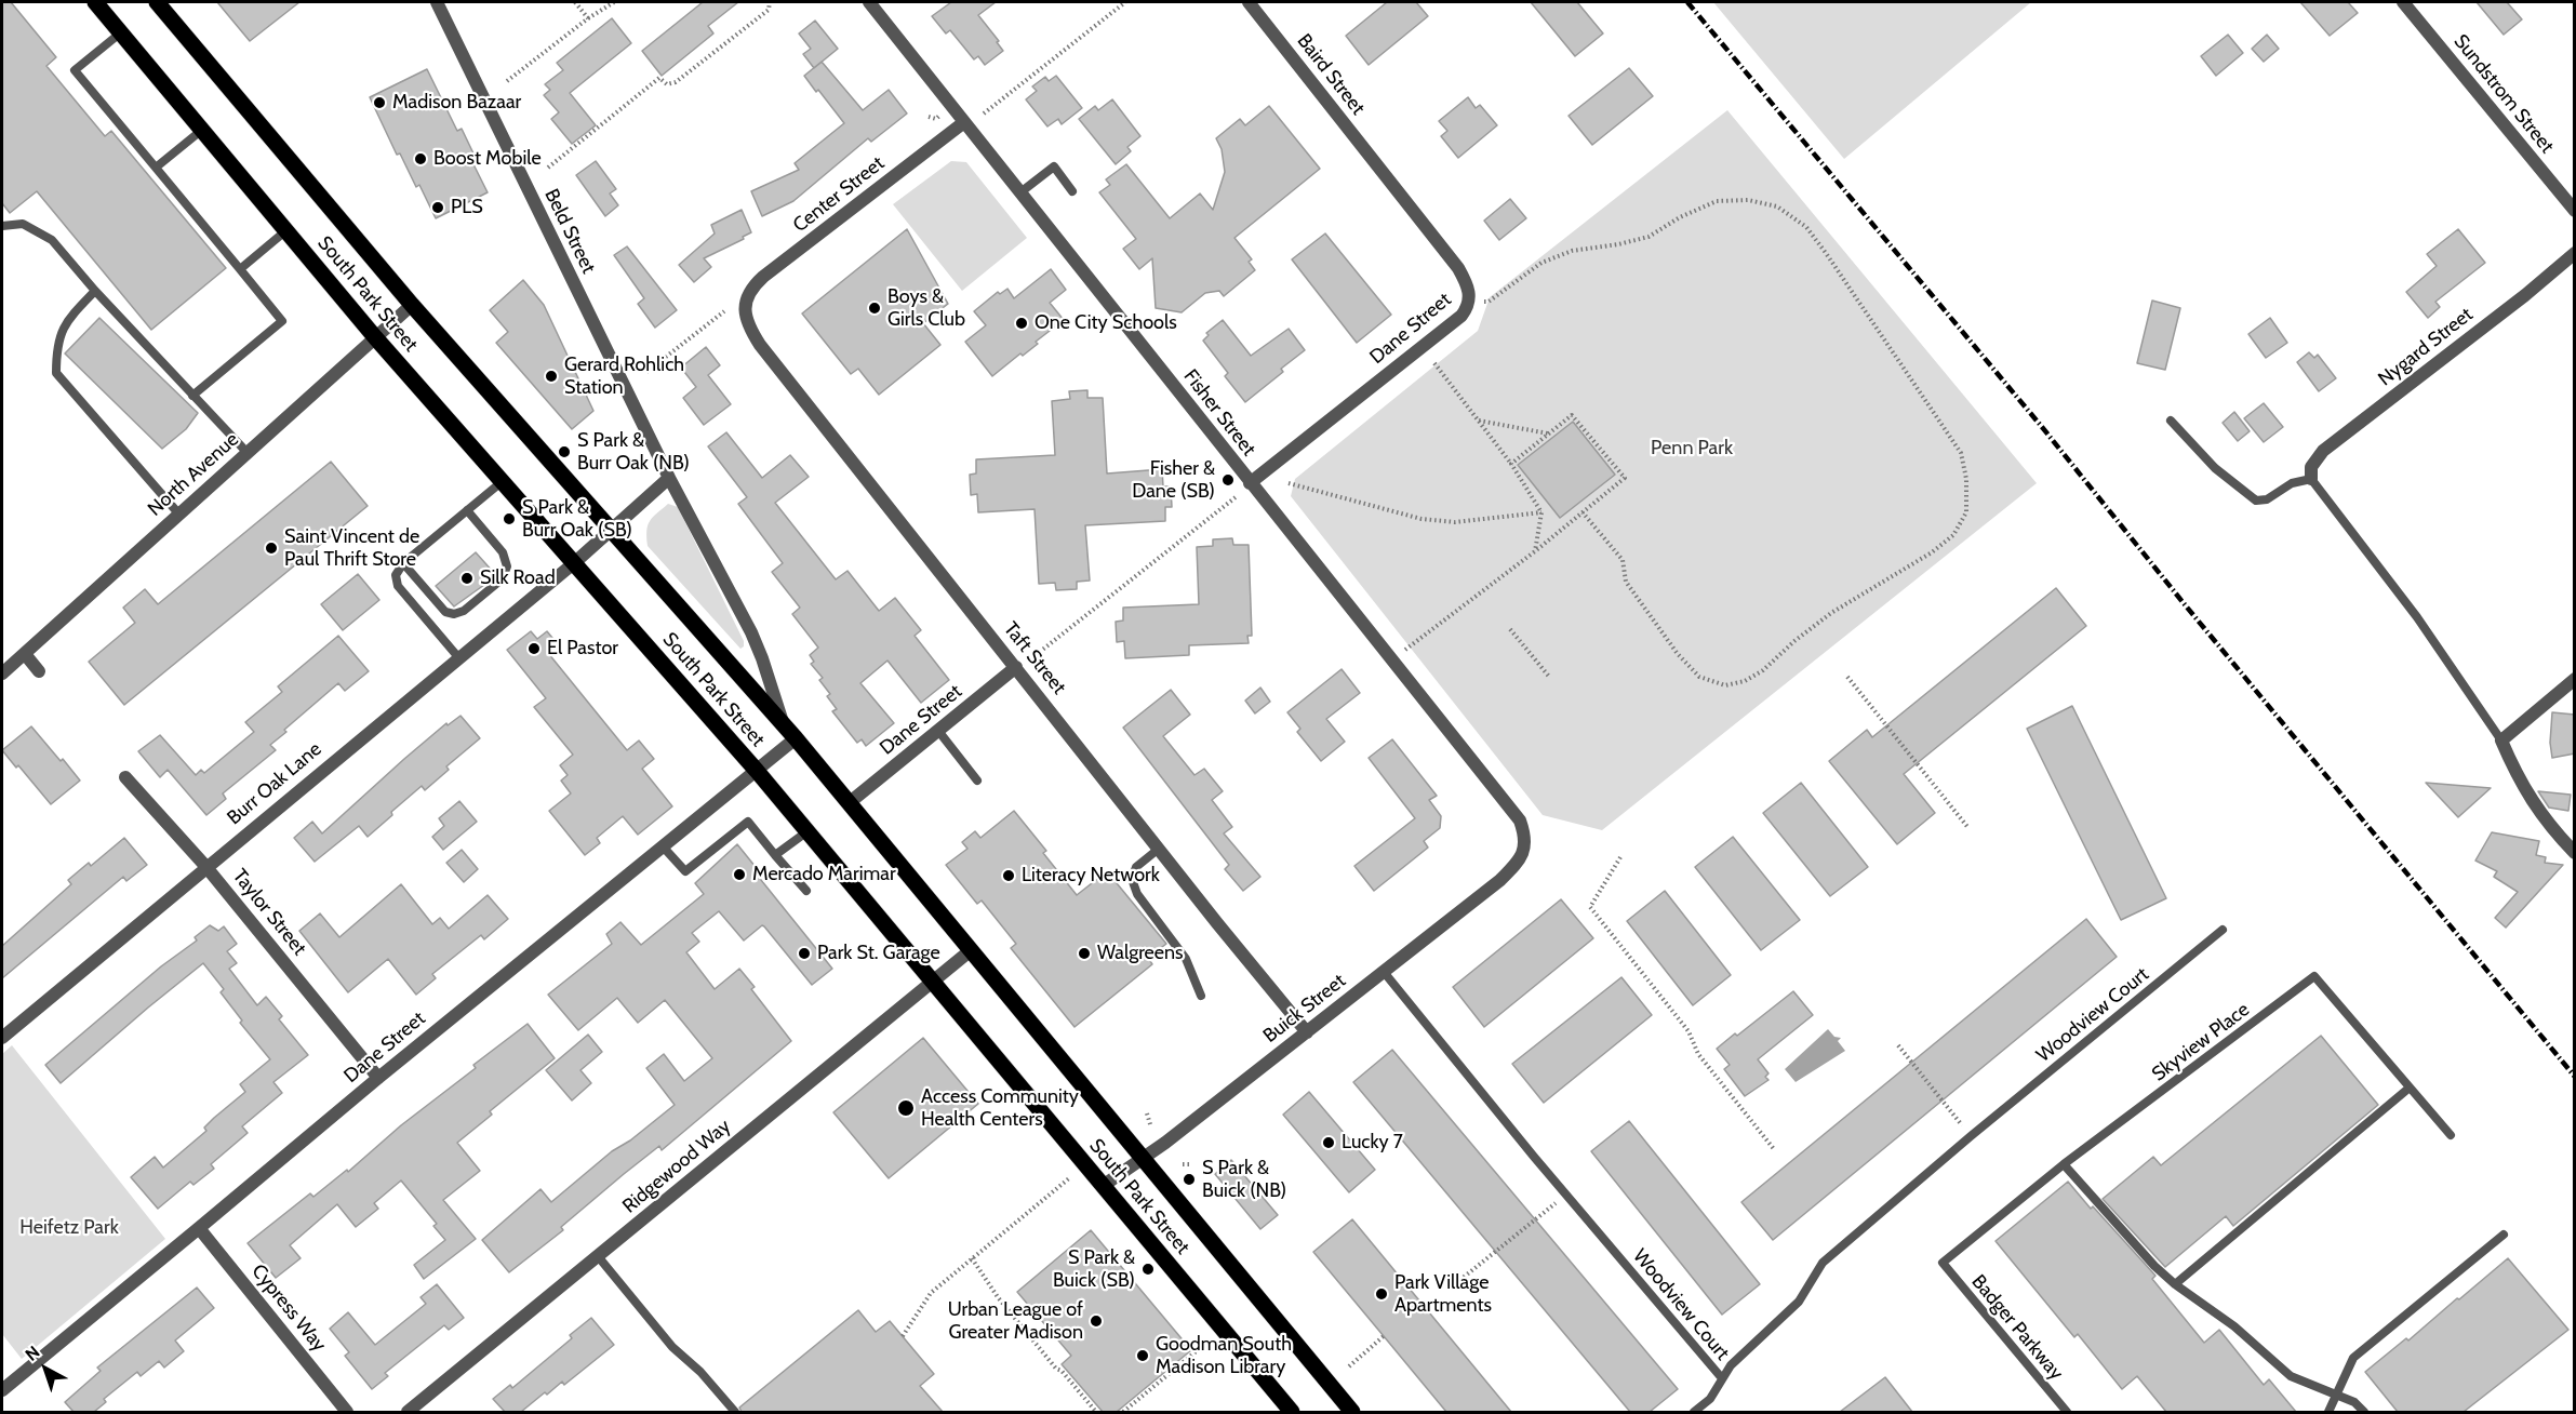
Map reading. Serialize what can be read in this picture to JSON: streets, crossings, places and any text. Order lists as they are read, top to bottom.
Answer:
{
  "streets": {
    "main road": ["South Park Street"],
    "street": [
      "Baird Street",
      "Sundstrom Street",
      "Center Street",
      "Beld Street",
      "Dane Street",
      "Nygard Street",
      "Fisher Street",
      "North Avenue",
      "Taft Street",
      "Burr Oak Lane",
      "Taylor Street",
      "Buick Street",
      "Ridgewood Way",
      "Cypress Way"
    ],
    "lane": ["Woodview Court", "Skyview Place", "Badger Parkway"]
  },
  "crossings": [
    ["Baird Street", "Dane Street"],
    ["Center Street", "Fisher Street"],
    ["Center Street", "Taft Street"],
    ["Beld Street", "South Park Street"],
    ["Beld Street", "Dane Street"],
    ["South Park Street", "Dane Street"],
    ["South Park Street", "North Avenue"],
    ["South Park Street", "Burr Oak Lane"],
    ["South Park Street", "Buick Street"],
    ["South Park Street", "Ridgewood Way"],
    ["Dane Street", "Fisher Street"],
    ["Dane Street", "Taft Street"],
    ["Dane Street", "Taylor Street"],
    ["Dane Street", "Cypress Way"],
    ["Fisher Street", "Buick Street"],
    ["Taft Street", "Buick Street"],
    ["Burr Oak Lane", "Taylor Street"],
    ["Buick Street", "Woodview Court"],
    ["Skyview Place", "Badger Parkway"]
  ],
  "parks": ["Penn Park", "Heifetz Park"],
  "places": [
    "Madison Bazaar",
    "Boost Mobile",
    "PLS",
    "Boys & Girls Club",
    "One City Schools",
    "Gerard Rohlich Station",
    "S Park & Burr Oak (NB)",
    "Fisher & Dane (SB)",
    "S Park & Burr Oak (SB)",
    "Saint Vincent de Paul Thrift Store",
    "Silk Road",
    "El Pastor",
    "Mercado Marimar",
    "Literacy Network",
    "Park St. Garage",
    "Walgreens",
    "Access Community Health Centers",
    "Lucky 7",
    "S Park & Buick (NB)",
    "S Park & Buick (SB)",
    "Park Village Apartments",
    "Urban League of Greater Madison",
    "Goodman South Madison Library"
  ],
  "north": "top left"
}
